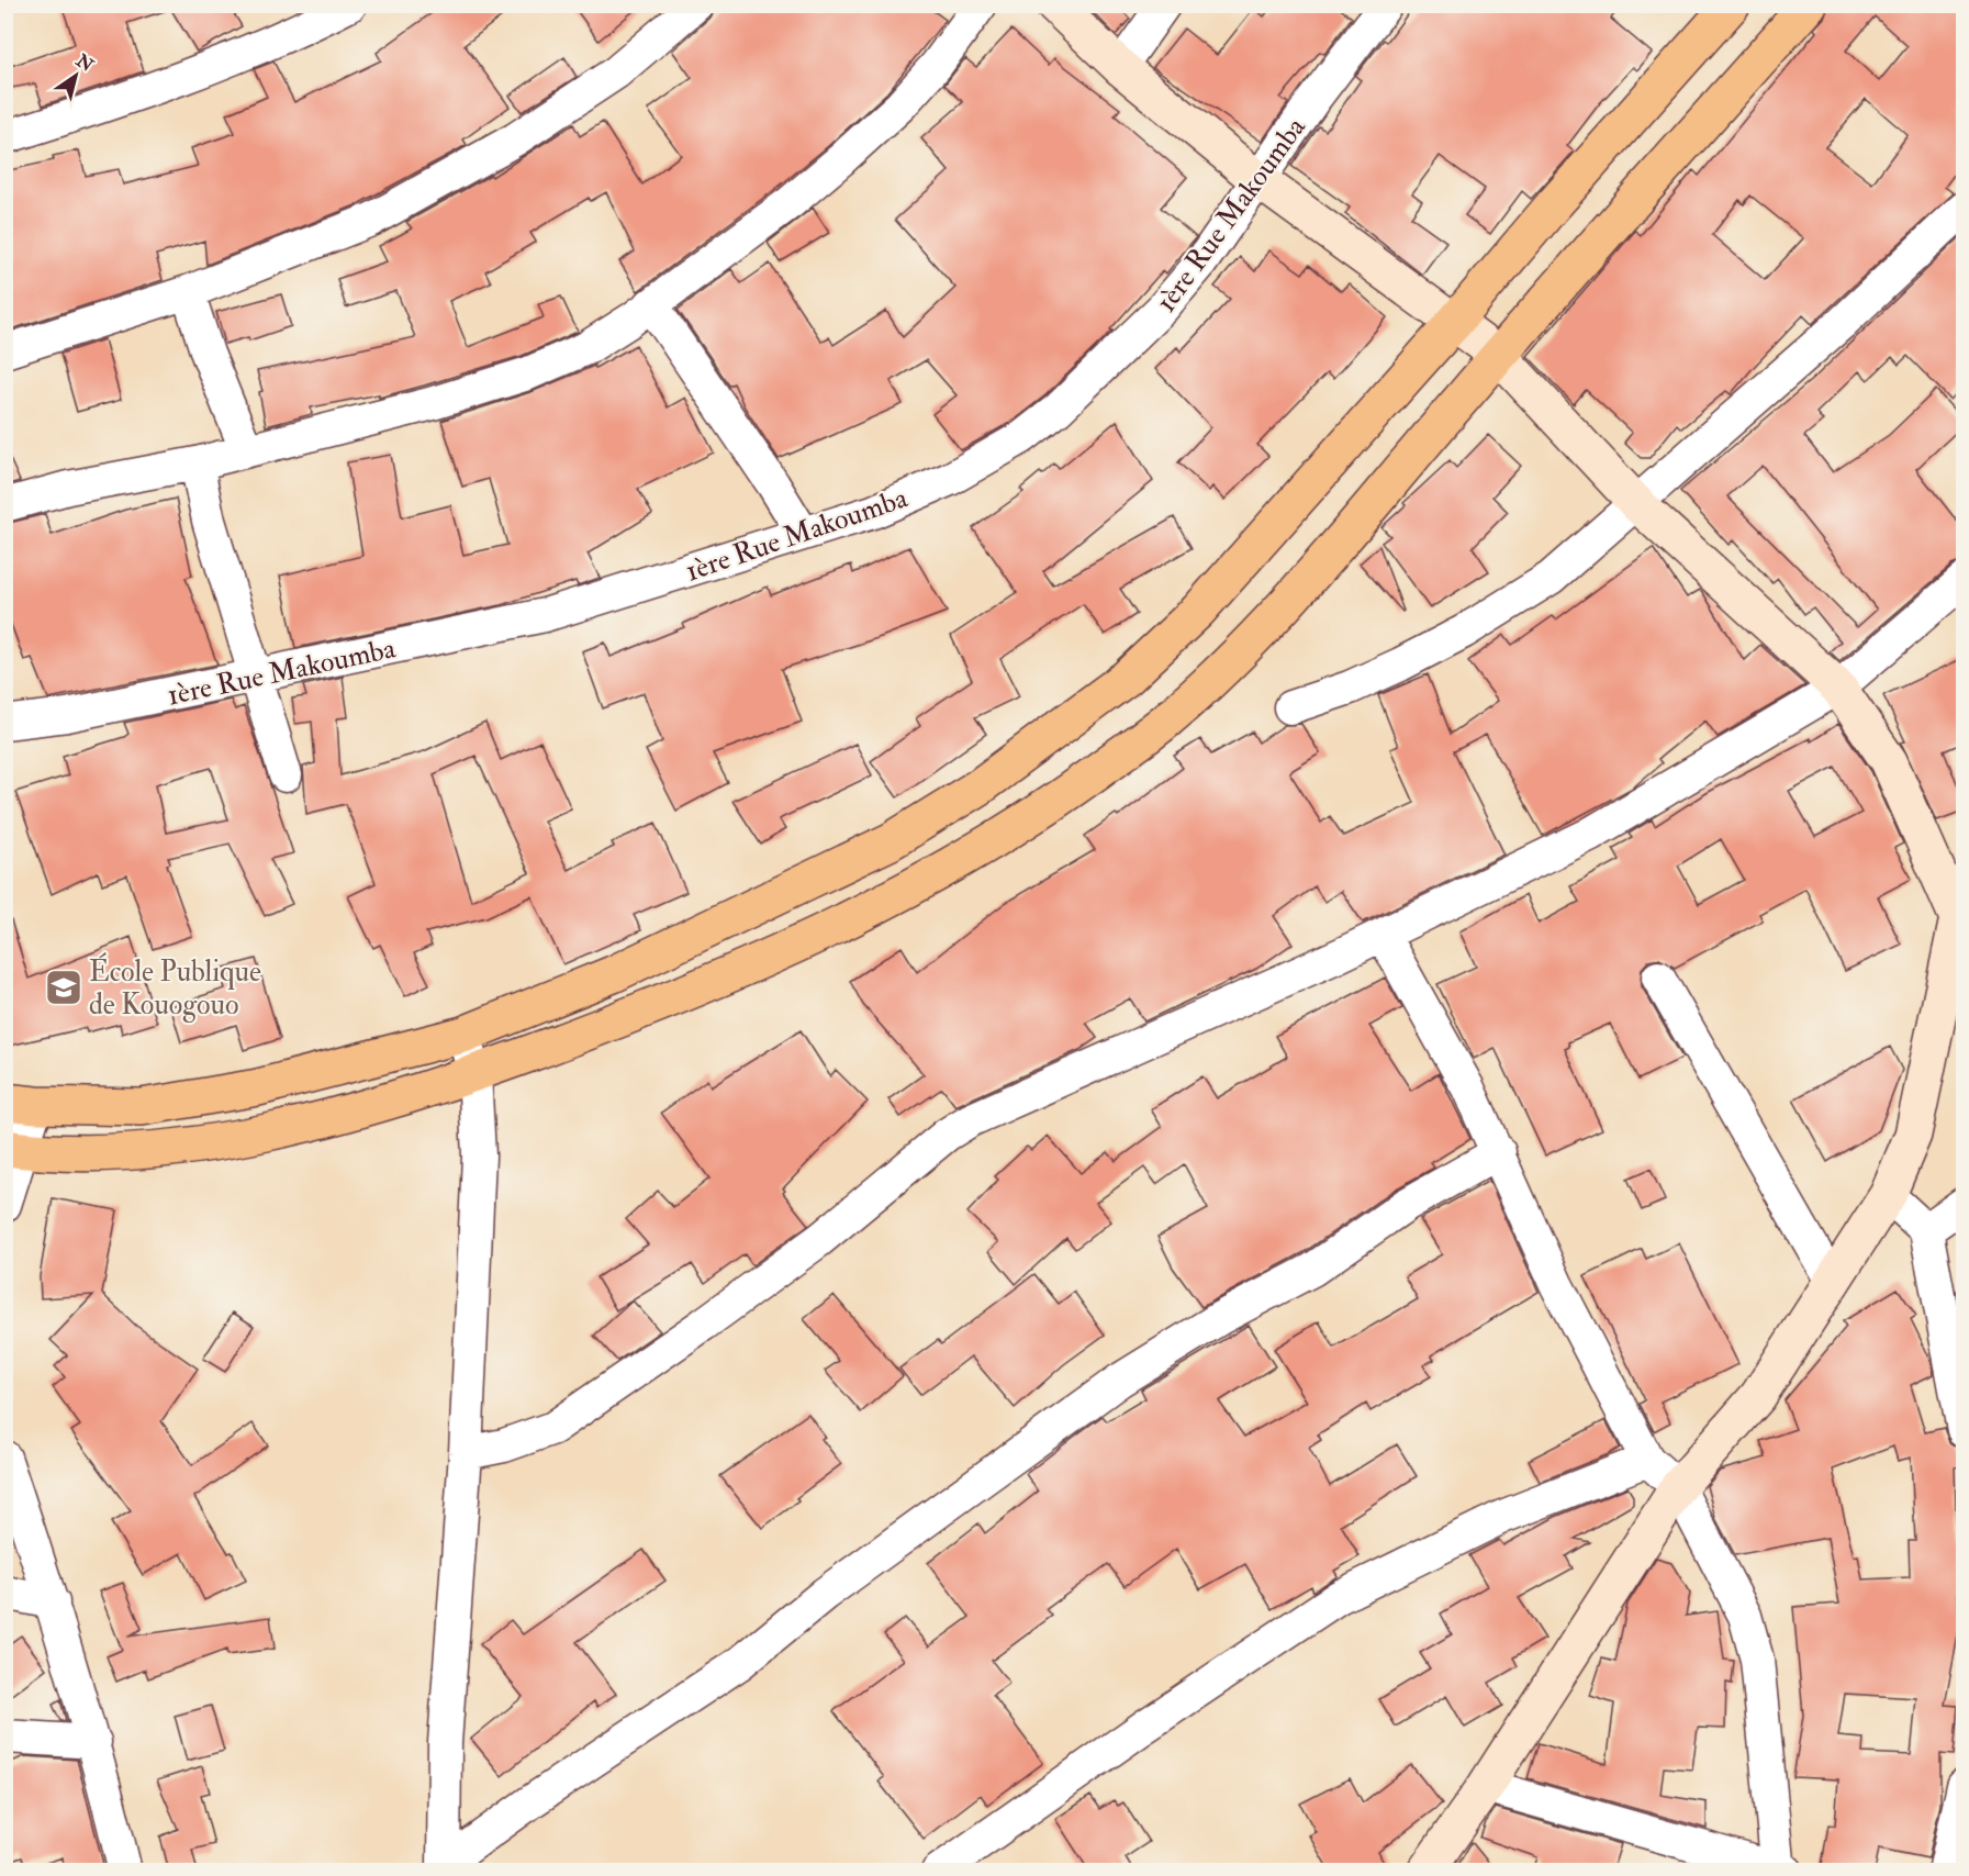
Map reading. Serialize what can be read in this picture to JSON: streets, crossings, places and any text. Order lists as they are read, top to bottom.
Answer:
{
  "streets": {
    "street": ["1ère Rue Makoumba"]
  },
  "places": {
    "school or university": ["École Publique de Kouogouo"]
  },
  "north": "top right"
}
